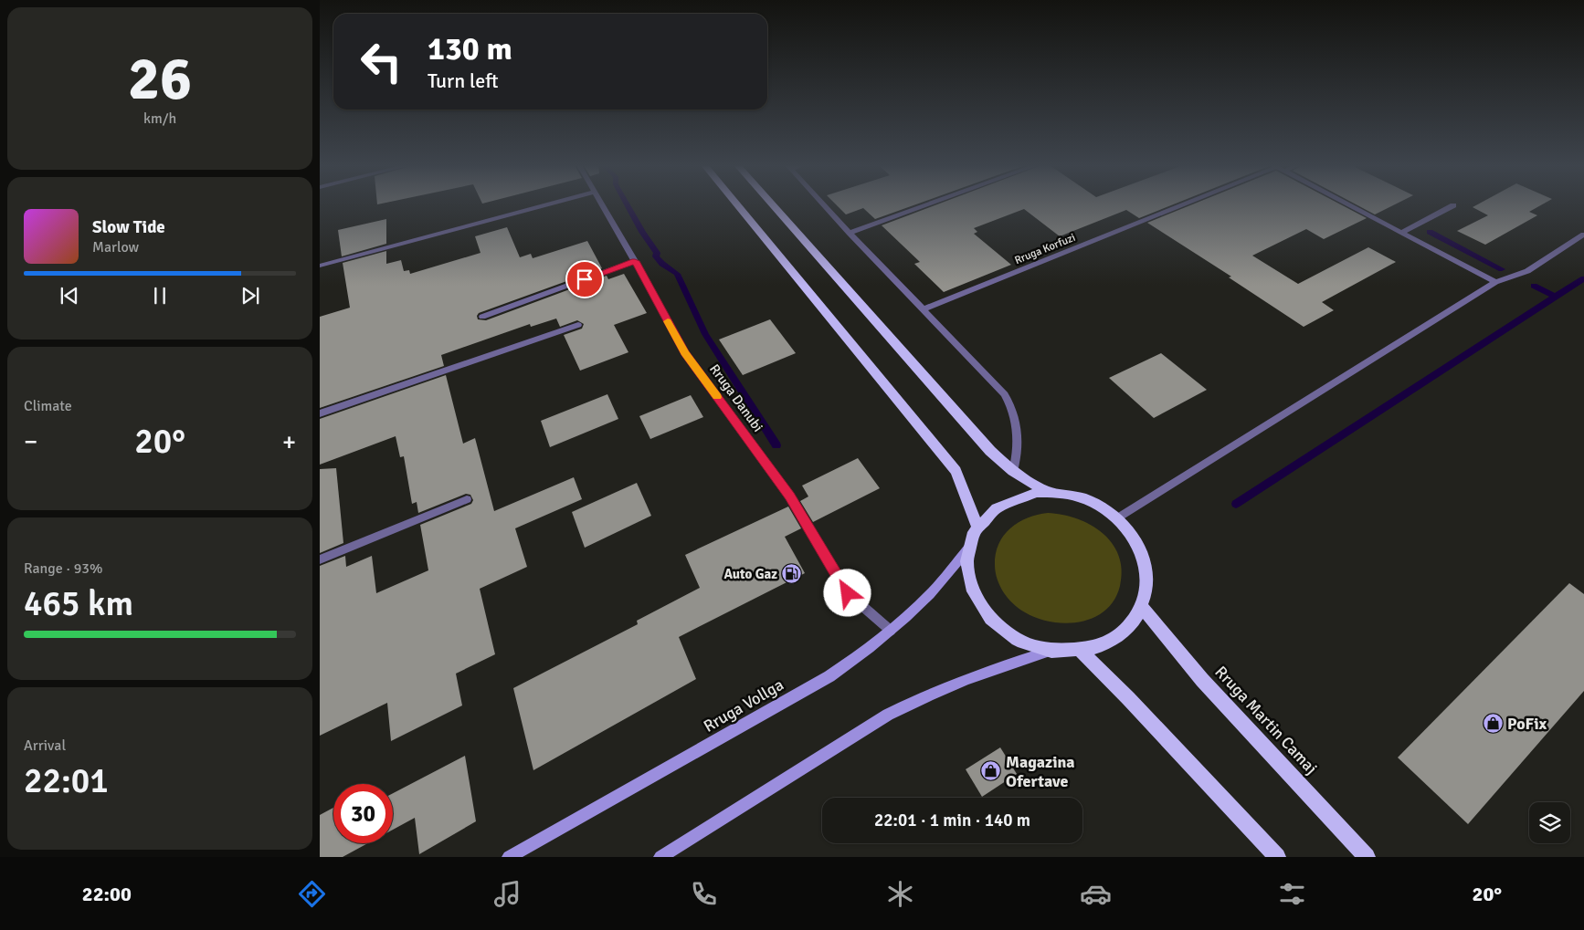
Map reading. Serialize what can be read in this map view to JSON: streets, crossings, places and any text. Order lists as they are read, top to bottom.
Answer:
{
  "streets": {
    "main road": ["Rruga Vollga", "Rruga Martin Camaj"],
    "street": ["Rruga Korfuzi", "Rruga Danubi"]
  },
  "crossings": [
    ["Rruga Danubi", "Rruga Vollga"]
  ],
  "places": {
    "fuel station": ["Auto Gaz"],
    "shop": ["PoFix", "Magazina Ofertave"]
  },
  "page": {
    "tile": [
      ["26", "km/h"],
      "Climate",
      ["Range · 93%", "465 km"],
      ["Arrival", "22:01"]
    ],
    "turn": ["130 m", "Turn left"],
    "song": ["Slow Tide", "Marlow"],
    "heat": ["−", "20°", "+"],
    "limit": "30",
    "trip": "22:01 · 1 min · 140 m",
    "tabs": ["22:00", "20°"]
  }
}
